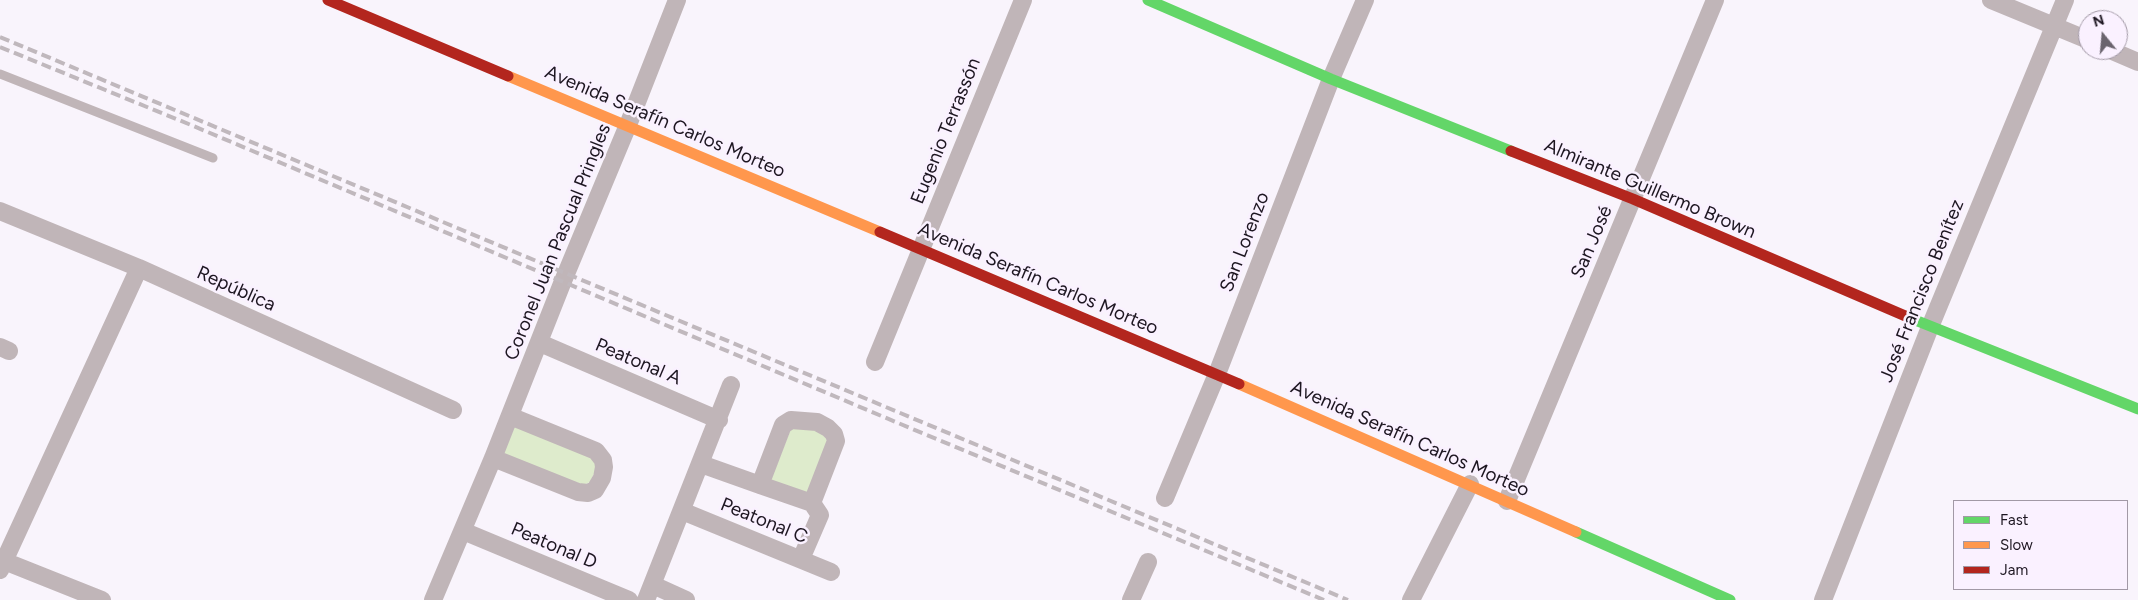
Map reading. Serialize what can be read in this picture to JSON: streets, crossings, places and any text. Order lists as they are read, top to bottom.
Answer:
{
  "streets": {
    "main road": ["Avenida Serafín Carlos Morteo", "Almirante Guillermo Brown"],
    "street": [
      "Eugenio Terrassón",
      "Coronel Juan Pascual Pringles",
      "San Lorenzo",
      "San José",
      "República",
      "José Francisco Benítez",
      "Peatonal A",
      "Peatonal C",
      "Peatonal D"
    ]
  },
  "crossings": [
    ["Avenida Serafín Carlos Morteo", "Eugenio Terrassón"],
    ["Avenida Serafín Carlos Morteo", "Coronel Juan Pascual Pringles"],
    ["Avenida Serafín Carlos Morteo", "San Lorenzo"],
    ["Avenida Serafín Carlos Morteo", "San José"],
    ["Almirante Guillermo Brown", "San Lorenzo"],
    ["Almirante Guillermo Brown", "San José"],
    ["Almirante Guillermo Brown", "José Francisco Benítez"],
    ["Coronel Juan Pascual Pringles", "Peatonal A"],
    ["Coronel Juan Pascual Pringles", "Peatonal D"]
  ],
  "legend": ["Fast", "Slow", "Jam"],
  "north": "top"
}
